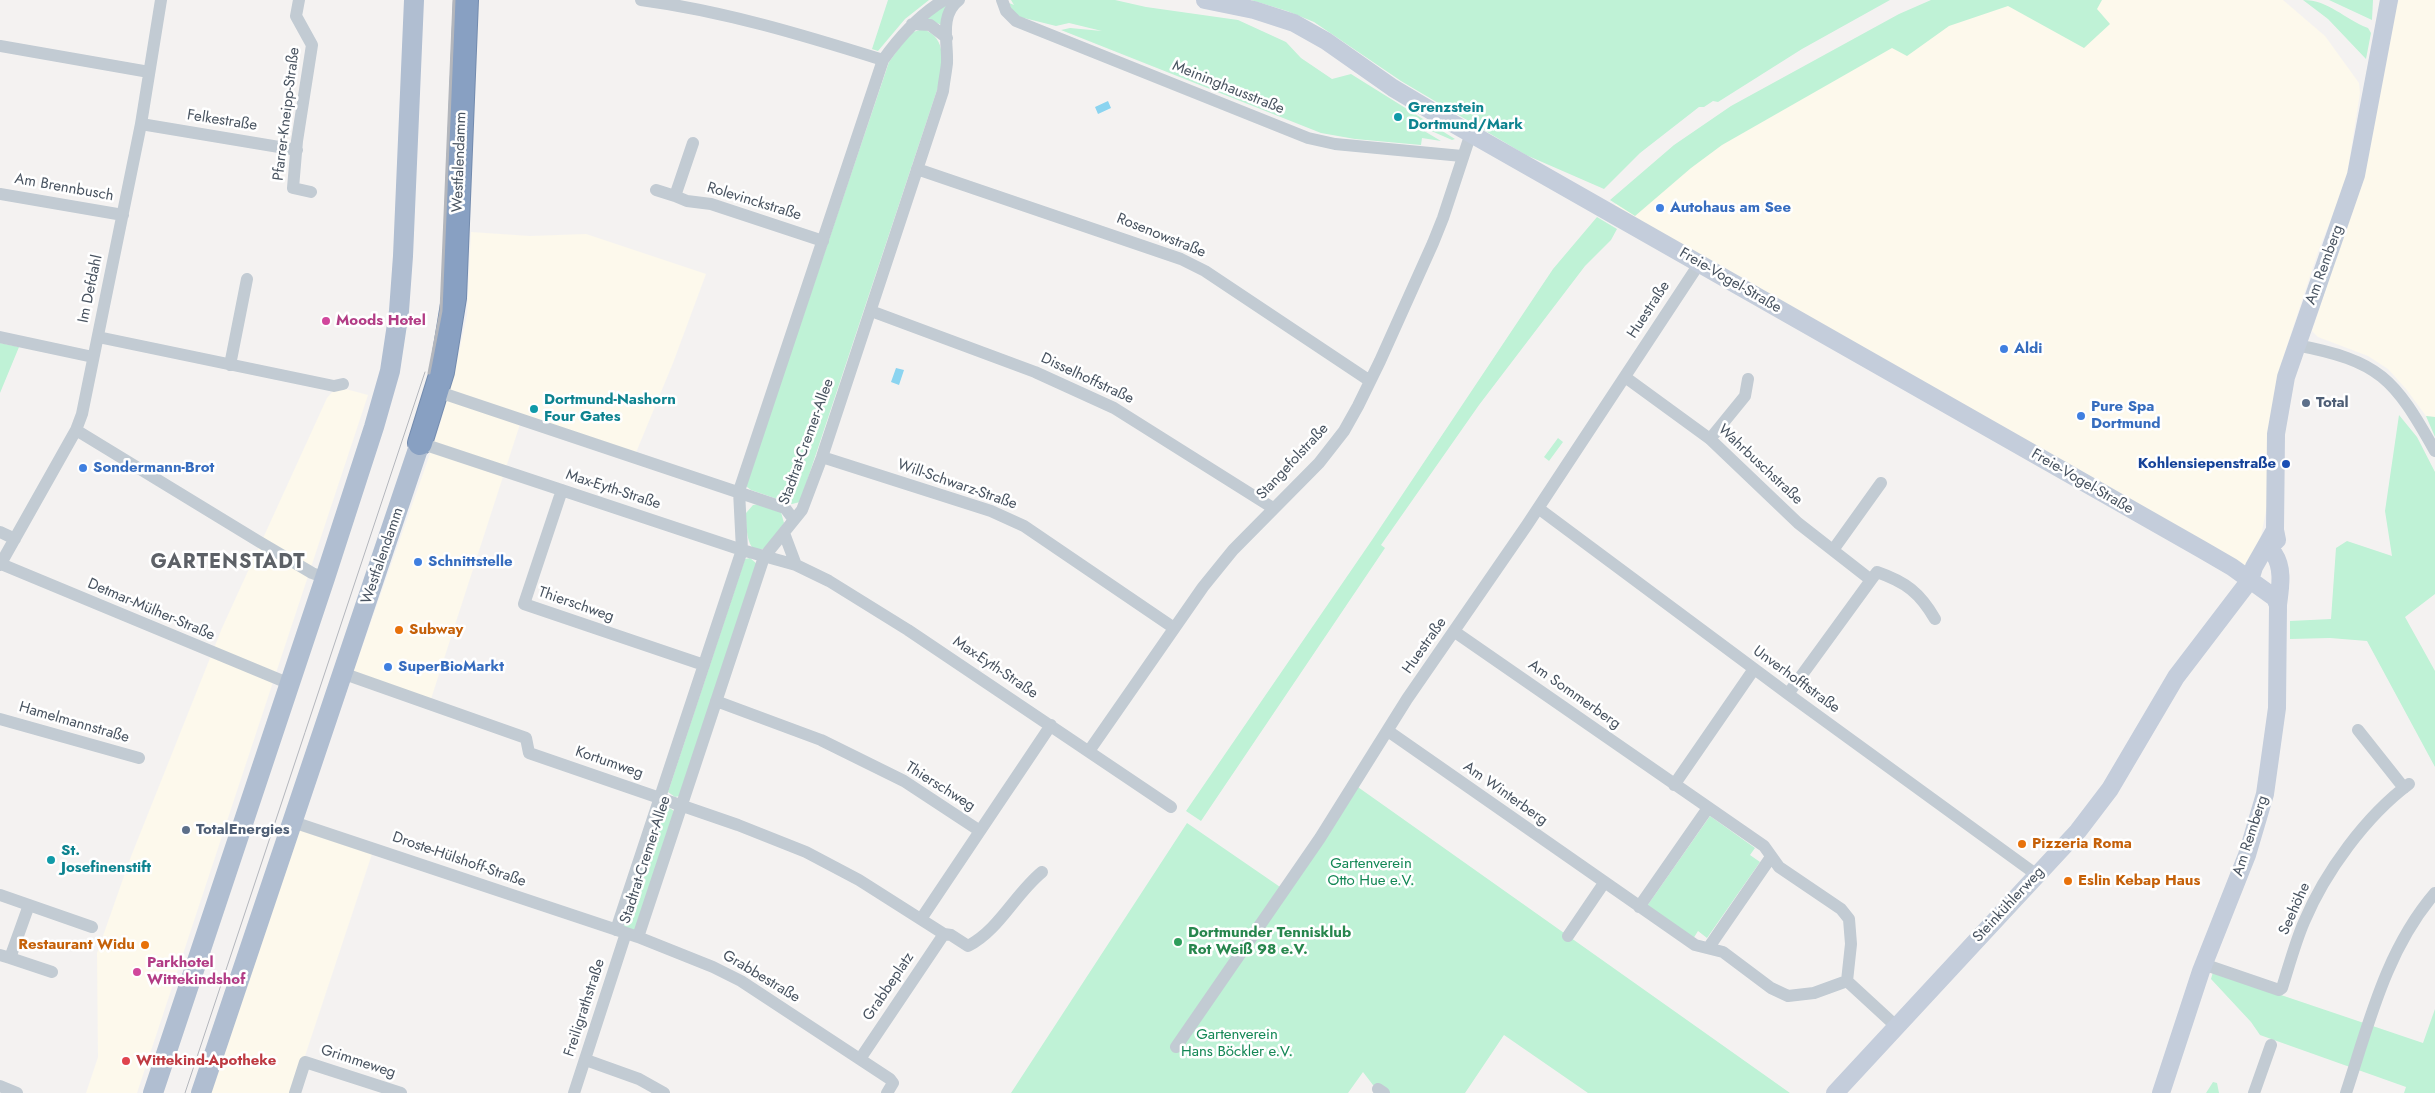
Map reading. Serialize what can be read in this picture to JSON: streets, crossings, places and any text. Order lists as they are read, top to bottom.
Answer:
{
  "streets": {
    "highway": ["Westfalendamm"],
    "street": [
      "Meininghausstraße",
      "Pfarrer-Kneipp-Straße",
      "Felkestraße",
      "Am Brennbusch",
      "Rolevinckstraße",
      "Rosenowstraße",
      "Am Remberg",
      "Freie-Vogel-Straße",
      "Im Defdahl",
      "Huestraße",
      "Disselhoffstraße",
      "Stadtrat-Cremer-Allee",
      "Stangefolstraße",
      "Wahrbuschstraße",
      "Will-Schwarz-Straße",
      "Max-Eyth-Straße",
      "Thierschweg",
      "Detmar-Mülher-Straße",
      "Unverhofftstraße",
      "Am Sommerberg",
      "Hamelmannstraße",
      "Kortumweg",
      "Am Winterberg",
      "Droste-Hülshoff-Straße",
      "Steinkühlerweg",
      "Seehöhe",
      "Grabbestraße",
      "Grabbeplatz",
      "Freiligrathstraße",
      "Grimmeweg"
    ]
  },
  "crossings": [
    ["Meininghausstraße", "Stangefolstraße"],
    ["Pfarrer-Kneipp-Straße", "Felkestraße"],
    ["Felkestraße", "Im Defdahl"],
    ["Westfalendamm", "Max-Eyth-Straße"],
    ["Westfalendamm", "Kortumweg"],
    ["Westfalendamm", "Droste-Hülshoff-Straße"],
    ["Am Brennbusch", "Im Defdahl"],
    ["Rolevinckstraße", "Stadtrat-Cremer-Allee"],
    ["Rosenowstraße", "Stadtrat-Cremer-Allee"],
    ["Rosenowstraße", "Stangefolstraße"],
    ["Am Remberg", "Freie-Vogel-Straße"],
    ["Am Remberg", "Steinkühlerweg"],
    ["Am Remberg", "Seehöhe"],
    ["Freie-Vogel-Straße", "Huestraße"],
    ["Freie-Vogel-Straße", "Stangefolstraße"],
    ["Freie-Vogel-Straße", "Steinkühlerweg"],
    ["Im Defdahl", "Detmar-Mülher-Straße"],
    ["Huestraße", "Wahrbuschstraße"],
    ["Huestraße", "Unverhofftstraße"],
    ["Huestraße", "Am Sommerberg"],
    ["Huestraße", "Am Winterberg"],
    ["Disselhoffstraße", "Stadtrat-Cremer-Allee"],
    ["Disselhoffstraße", "Stangefolstraße"],
    ["Stadtrat-Cremer-Allee", "Will-Schwarz-Straße"],
    ["Stadtrat-Cremer-Allee", "Max-Eyth-Straße"],
    ["Stadtrat-Cremer-Allee", "Thierschweg"],
    ["Stadtrat-Cremer-Allee", "Kortumweg"],
    ["Stadtrat-Cremer-Allee", "Droste-Hülshoff-Straße"],
    ["Stadtrat-Cremer-Allee", "Grabbestraße"],
    ["Stadtrat-Cremer-Allee", "Freiligrathstraße"],
    ["Stangefolstraße", "Will-Schwarz-Straße"],
    ["Stangefolstraße", "Max-Eyth-Straße"],
    ["Max-Eyth-Straße", "Thierschweg"],
    ["Unverhofftstraße", "Steinkühlerweg"],
    ["Am Sommerberg", "Am Winterberg"],
    ["Droste-Hülshoff-Straße", "Grabbestraße"],
    ["Droste-Hülshoff-Straße", "Freiligrathstraße"],
    ["Grabbestraße", "Grabbeplatz"],
    ["Grabbestraße", "Freiligrathstraße"]
  ],
  "districts": ["GARTENSTADT"],
  "parks": ["Gartenverein Otto Hue e.V.", "Gartenverein Hans Böckler e.V."],
  "places": [
    "Grenzstein Dortmund/Mark",
    "Autohaus am See",
    "Moods Hotel",
    "Aldi",
    "Total",
    "Dortmund-Nashorn Four Gates",
    "Pure Spa Dortmund",
    "Kohlensiepenstraße",
    "Sondermann-Brot",
    "Schnittstelle",
    "Subway",
    "SuperBioMarkt",
    "TotalEnergies",
    "Pizzeria Roma",
    "St. Josefinenstift",
    "Eslin Kebap Haus",
    "Dortmunder Tennisklub Rot Weiß 98 e.V.",
    "Restaurant Widu",
    "Parkhotel Wittekindshof",
    "Wittekind-Apotheke"
  ]
}
